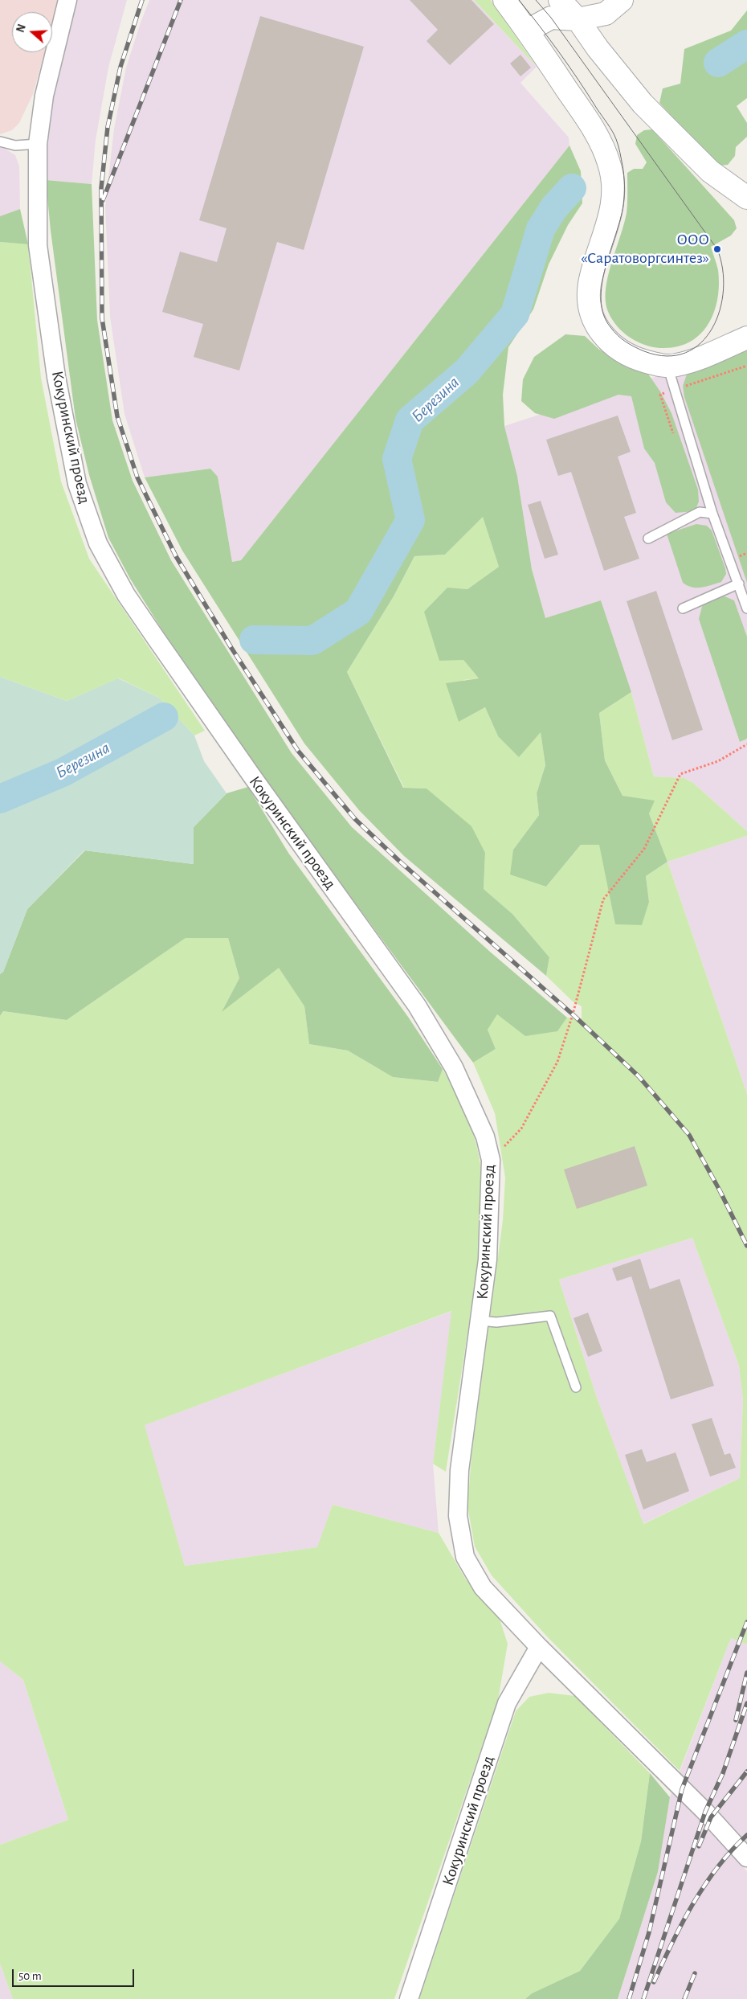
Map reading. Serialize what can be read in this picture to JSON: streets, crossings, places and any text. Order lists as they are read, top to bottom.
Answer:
{
  "streets": {
    "street": ["Кокуринский проезд"]
  },
  "water": ["Березина"],
  "places": ["ООО «Саратоворгсинтез»"],
  "scale_bar": "50 m",
  "north": "left"
}
